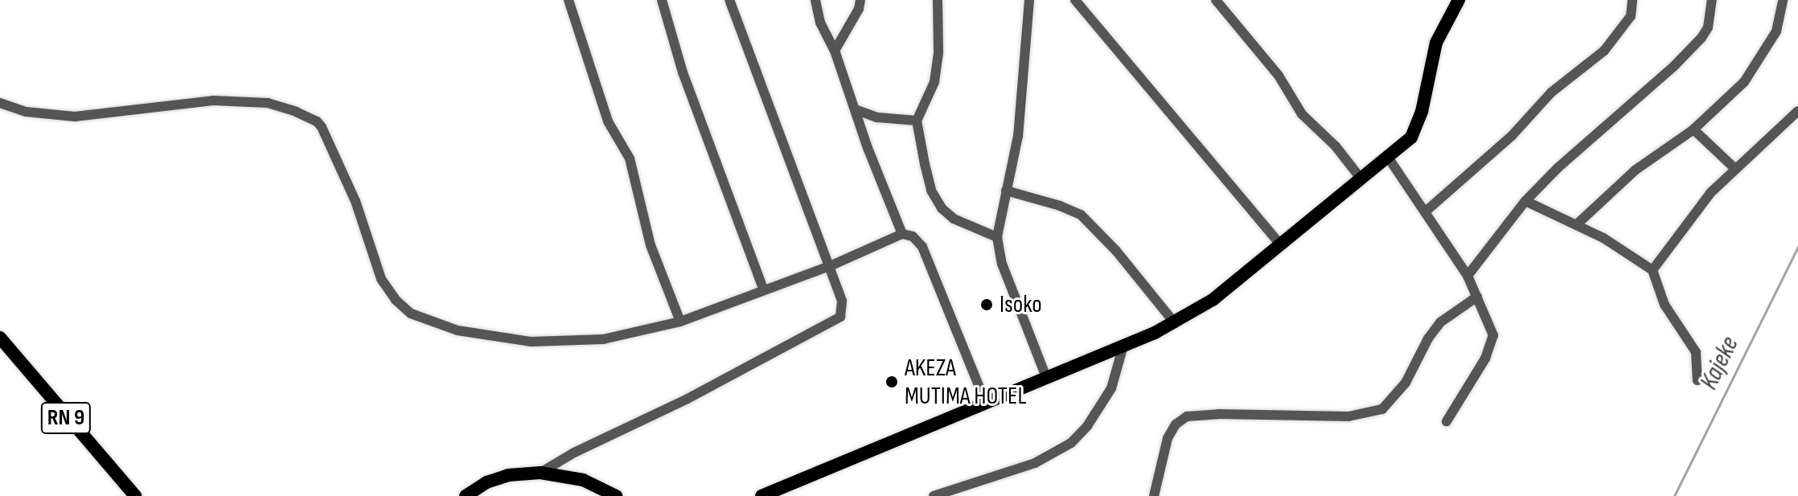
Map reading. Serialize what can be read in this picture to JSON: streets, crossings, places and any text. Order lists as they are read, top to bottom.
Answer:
{
  "streets": {
    "main road": ["RN 9"]
  },
  "water": ["Kajeke"],
  "places": ["Isoko", "AKEZA MUTIMA HOTEL"]
}
